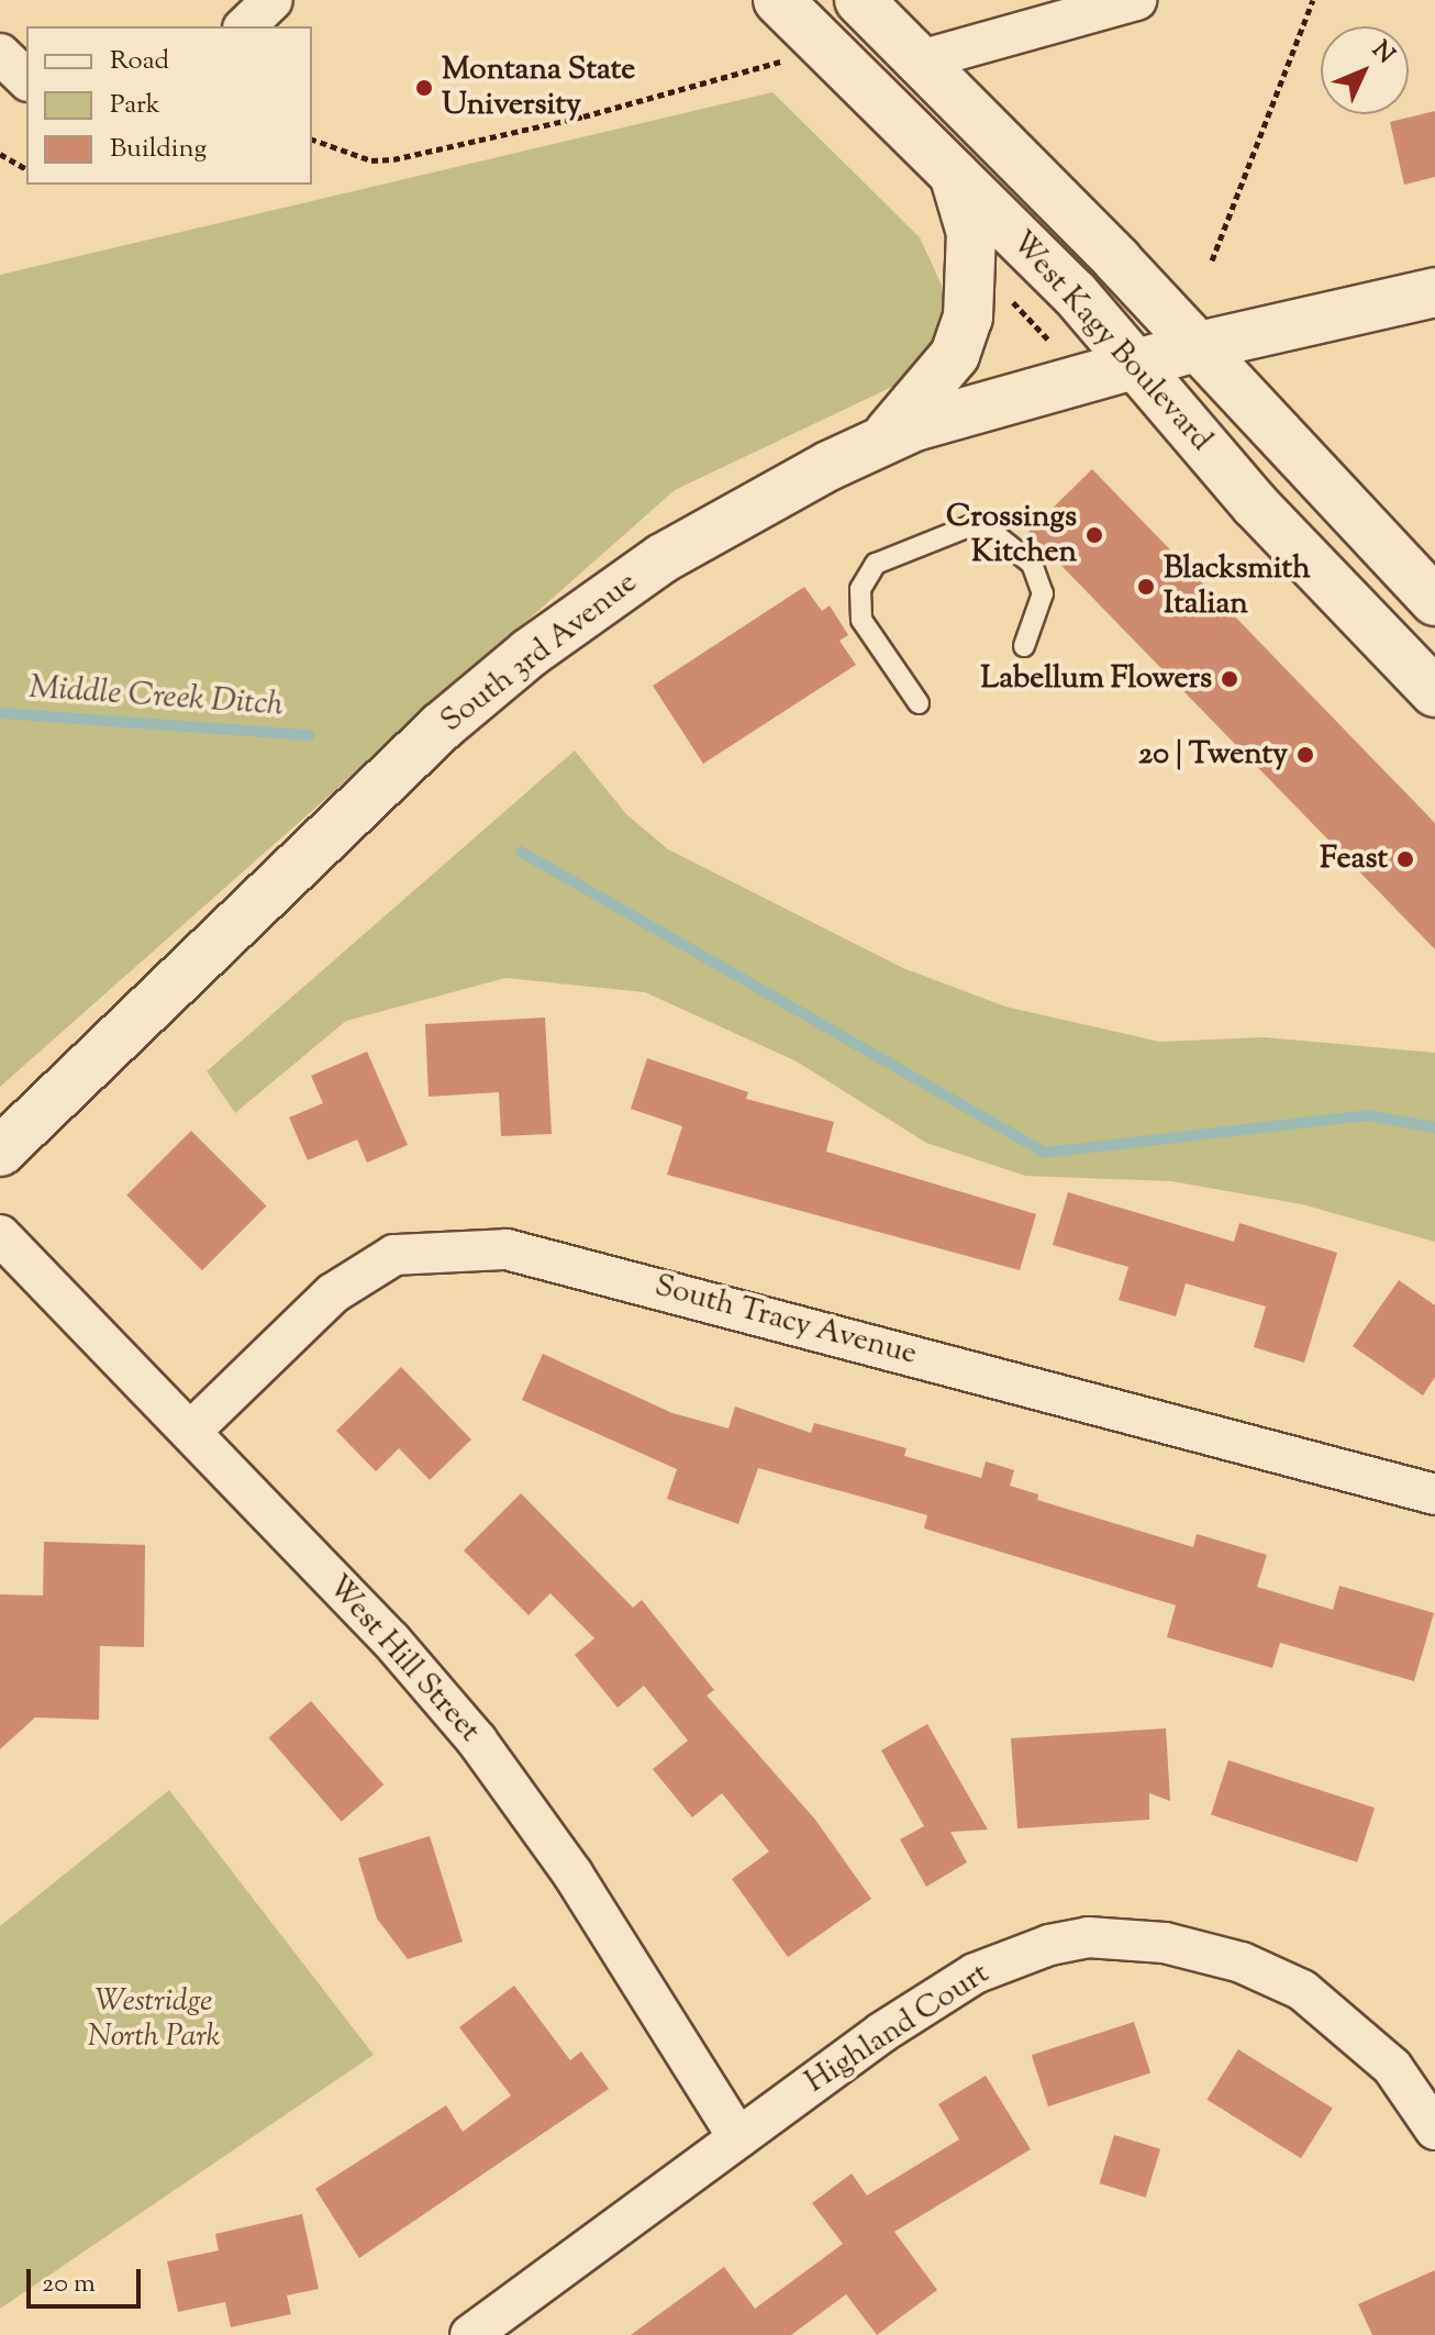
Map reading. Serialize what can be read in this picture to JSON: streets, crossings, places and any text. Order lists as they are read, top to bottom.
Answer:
{
  "streets": {
    "main road": ["West Kagy Boulevard", "South 3rd Avenue"],
    "street": ["South Tracy Avenue", "West Hill Street", "Highland Court"]
  },
  "crossings": [
    ["West Kagy Boulevard", "South 3rd Avenue"],
    ["South Tracy Avenue", "West Hill Street"],
    ["West Hill Street", "Highland Court"]
  ],
  "water": ["Middle Creek Ditch"],
  "parks": ["Westridge North Park"],
  "places": [
    "Montana State University",
    "Crossings Kitchen",
    "Blacksmith Italian",
    "Labellum Flowers",
    "20 | Twenty",
    "Feast"
  ],
  "legend": ["Road", "Park", "Building"],
  "scale_bar": "20 m",
  "north": "top right"
}
